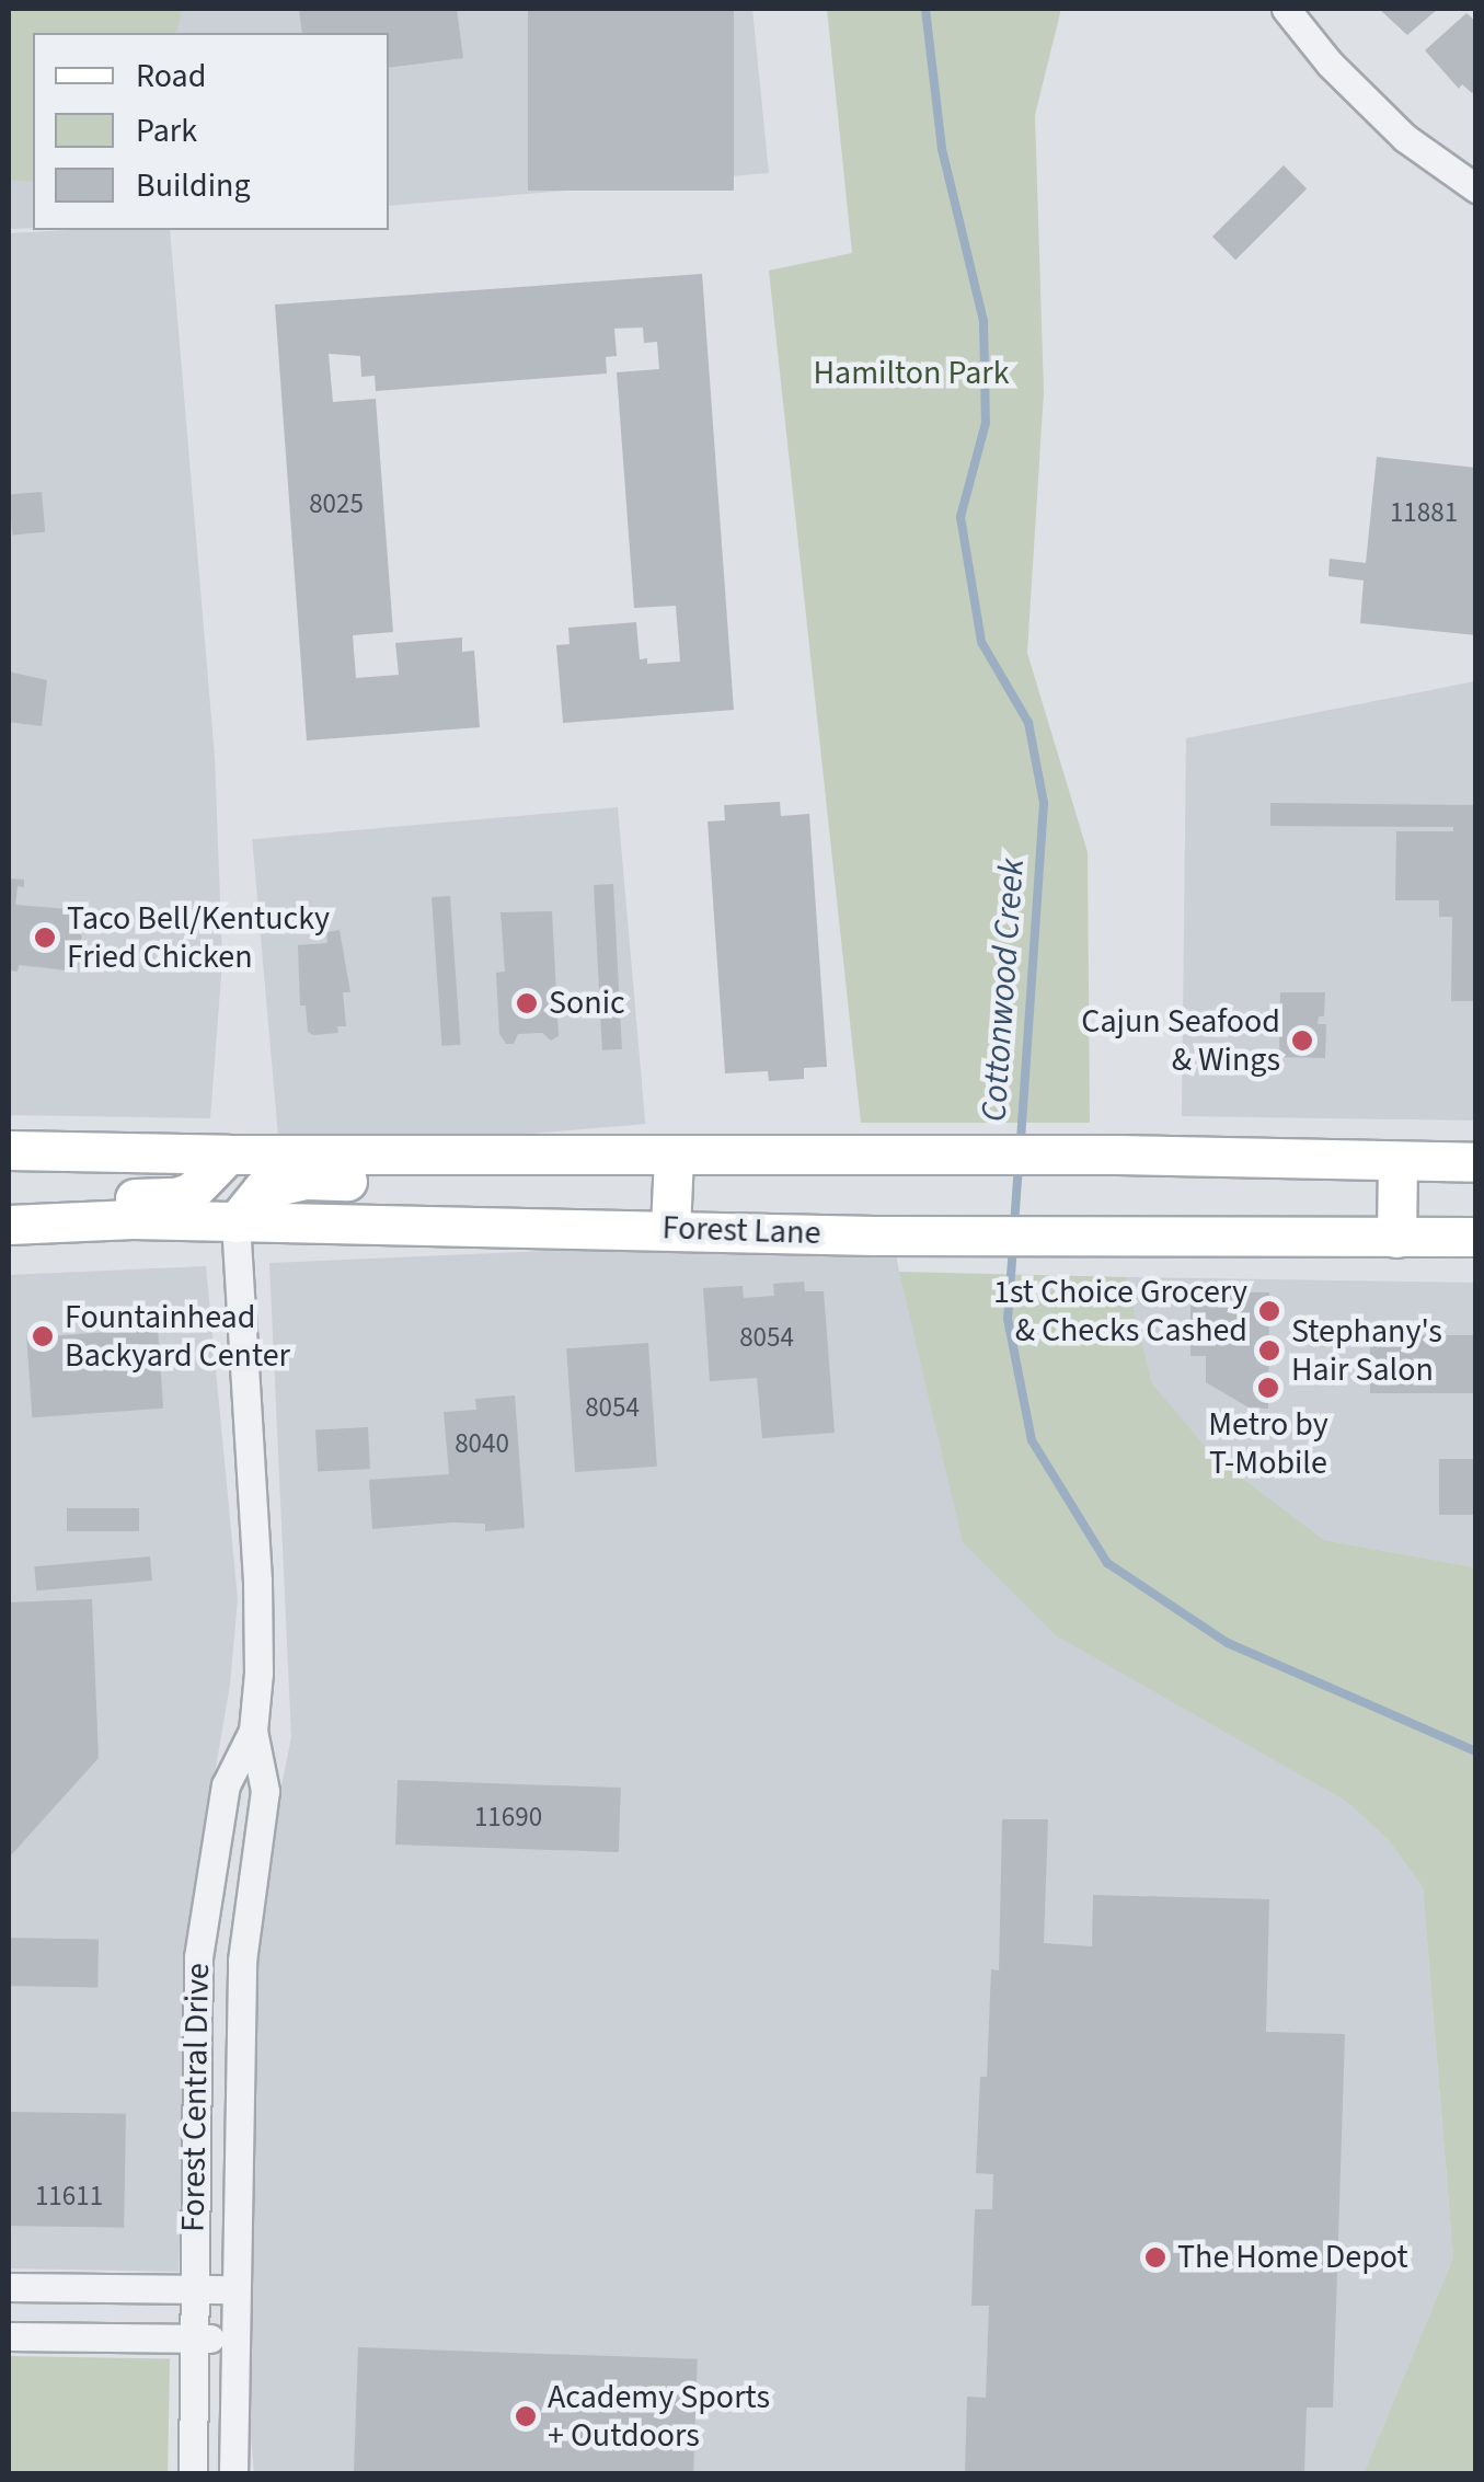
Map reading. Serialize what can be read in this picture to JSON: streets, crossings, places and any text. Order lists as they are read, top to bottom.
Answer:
{
  "streets": {
    "main road": ["Forest Lane"],
    "street": ["Forest Central Drive"]
  },
  "crossings": [
    ["Forest Lane", "Forest Central Drive"]
  ],
  "water": ["Cottonwood Creek"],
  "parks": ["Hamilton Park"],
  "places": [
    "Taco Bell/Kentucky Fried Chicken",
    "Sonic",
    "Cajun Seafood & Wings",
    "1st Choice Grocery & Checks Cashed",
    "Fountainhead Backyard Center",
    "Stephany's Hair Salon",
    "Metro by T-Mobile",
    "The Home Depot",
    "Academy Sports + Outdoors"
  ],
  "house_numbers": [
    "8025",
    "11881",
    "8054",
    "8054",
    "8040",
    "11690",
    "11611"
  ],
  "legend": ["Road", "Park", "Building"]
}
